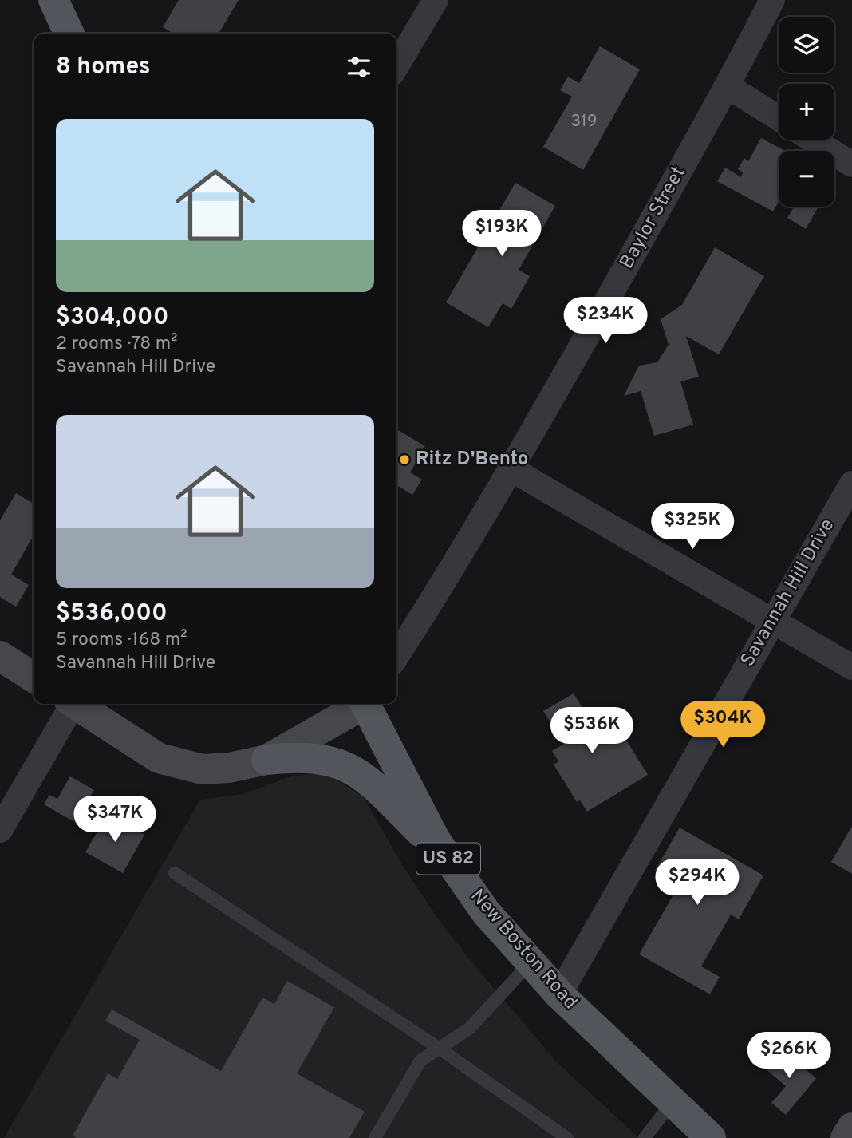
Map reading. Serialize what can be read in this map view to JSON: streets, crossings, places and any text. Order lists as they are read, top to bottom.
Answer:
{
  "streets": {
    "main road": ["US 82", "New Boston Road"],
    "street": ["Baylor Street", "Savannah Hill Drive"]
  },
  "crossings": [
    ["Savannah Hill Drive", "New Boston Road"]
  ],
  "places": ["Ritz D'Bento"],
  "house_numbers": ["319"],
  "page": {
    "map_buttons": ["+", "−"],
    "heading": "8 homes",
    "list": [
      {
        "name": "$304,000",
        "note": "2 rooms · 78 m² · Savannah Hill Drive"
      },
      {
        "name": "$536,000",
        "note": "5 rooms · 168 m² · Savannah Hill Drive"
      }
    ],
    "price": [
      "$193K",
      "$234K",
      "$325K",
      "$304K",
      "$536K",
      "$347K",
      "$294K",
      "$266K"
    ]
  }
}
